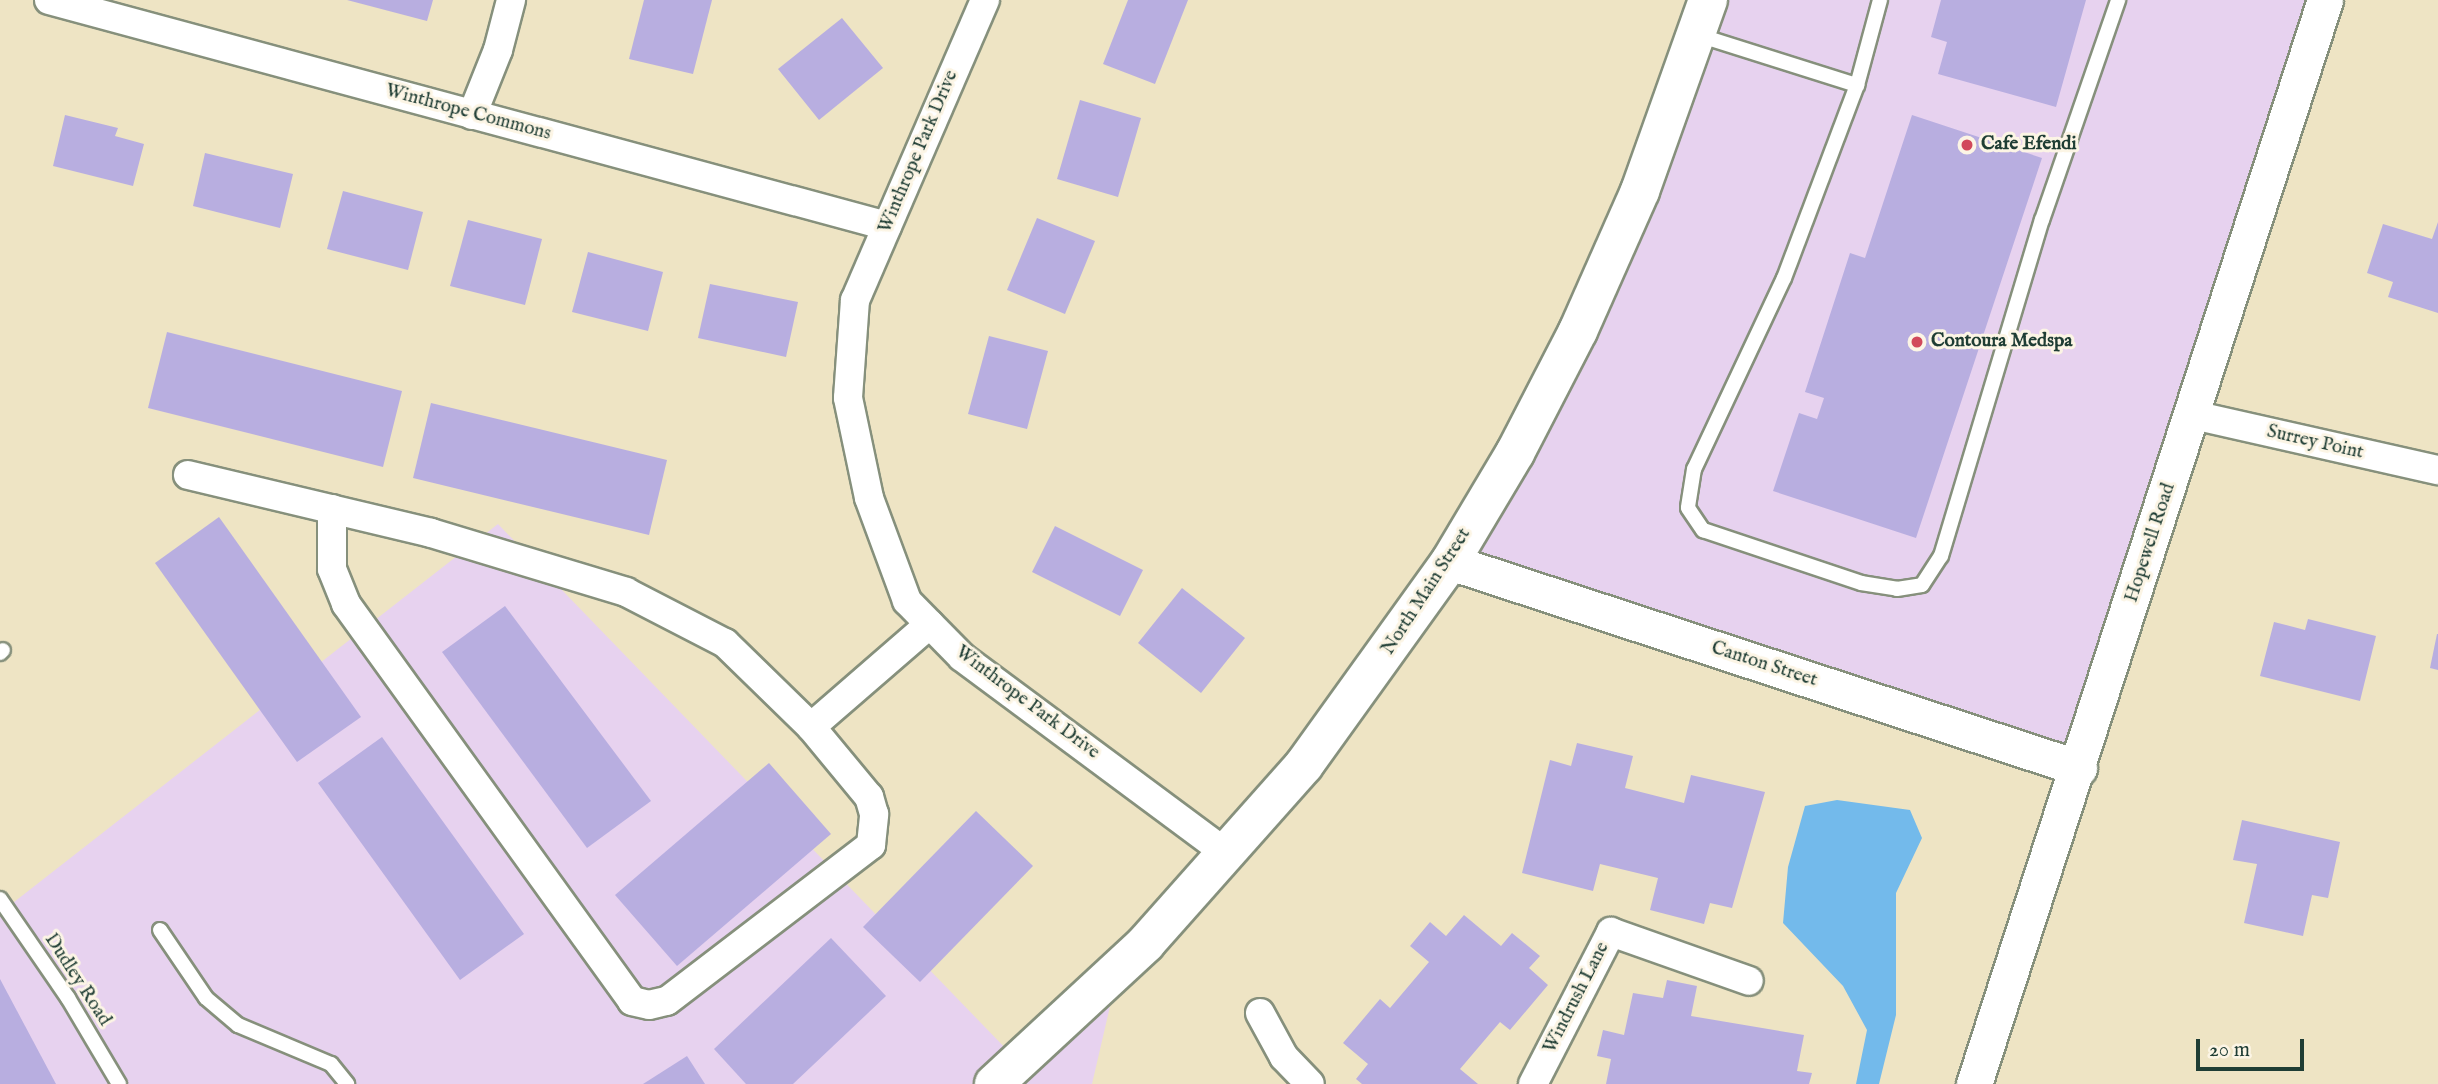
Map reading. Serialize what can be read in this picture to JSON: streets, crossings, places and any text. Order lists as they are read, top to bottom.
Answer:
{
  "streets": {
    "main road": ["North Main Street"],
    "street": [
      "Winthrope Commons",
      "Winthrope Park Drive",
      "Surrey Point",
      "Hopewell Road",
      "Canton Street",
      "Windrush Lane"
    ],
    "lane": ["Dudley Road"]
  },
  "crossings": [
    ["Winthrope Commons", "Winthrope Park Drive"],
    ["Winthrope Park Drive", "North Main Street"],
    ["Surrey Point", "Hopewell Road"],
    ["Hopewell Road", "Canton Street"],
    ["North Main Street", "Canton Street"]
  ],
  "places": ["Cafe Efendi", "Contoura Medspa"],
  "scale_bar": "20 m"
}
